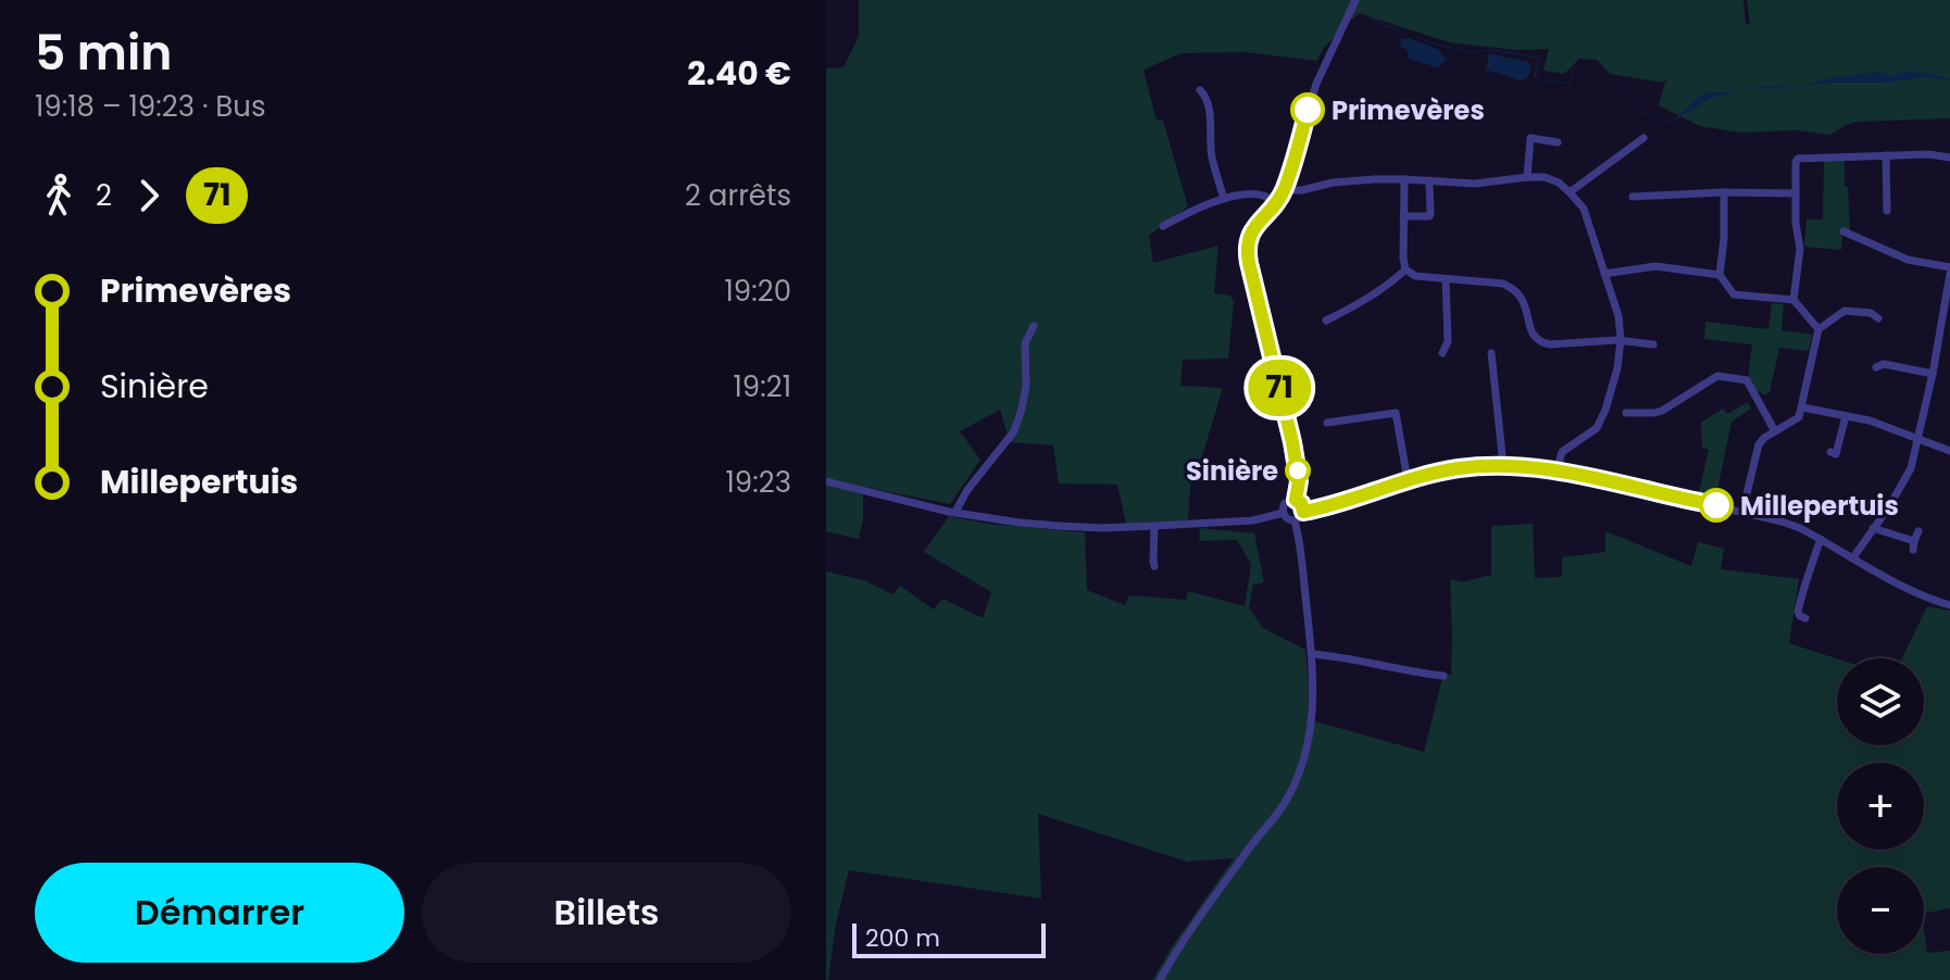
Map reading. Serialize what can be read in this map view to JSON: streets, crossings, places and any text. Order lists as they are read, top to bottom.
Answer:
{
  "places": ["Primevères", "Sinière", "Millepertuis"],
  "lines": ["bus line 71"],
  "scale_bar": "200 m",
  "page": {
    "heading": ["5 min", "19:18 – 19:23 · Bus", "2.40 €"],
    "on_map": "71",
    "legs": ["2", "71", "2 arrêts"],
    "list": [
      {
        "name": "Primevères",
        "value": "19:20"
      },
      {
        "name": "Sinière",
        "value": "19:21"
      },
      {
        "name": "Millepertuis",
        "value": "19:23"
      }
    ],
    "map_buttons": ["+", "−"],
    "buttons": ["Démarrer", "Billets"],
    "scale": "200 m"
  }
}
